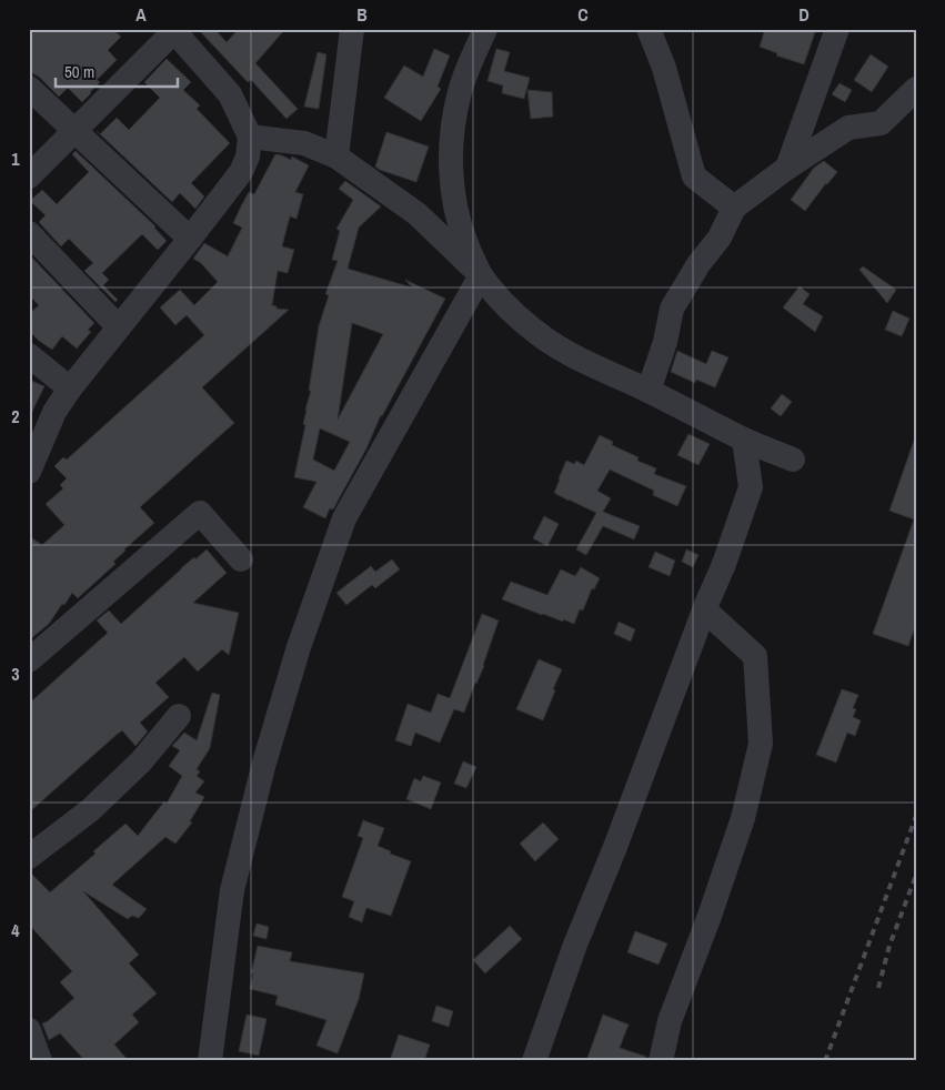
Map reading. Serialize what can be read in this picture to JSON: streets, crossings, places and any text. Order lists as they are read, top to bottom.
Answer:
{
  "scale_bar": "50 m",
  "grid": {
    "columns": [
      "A",
      "B",
      "C",
      "D"
    ],
    "rows": [
      "1",
      "2",
      "3",
      "4"
    ]
  }
}
